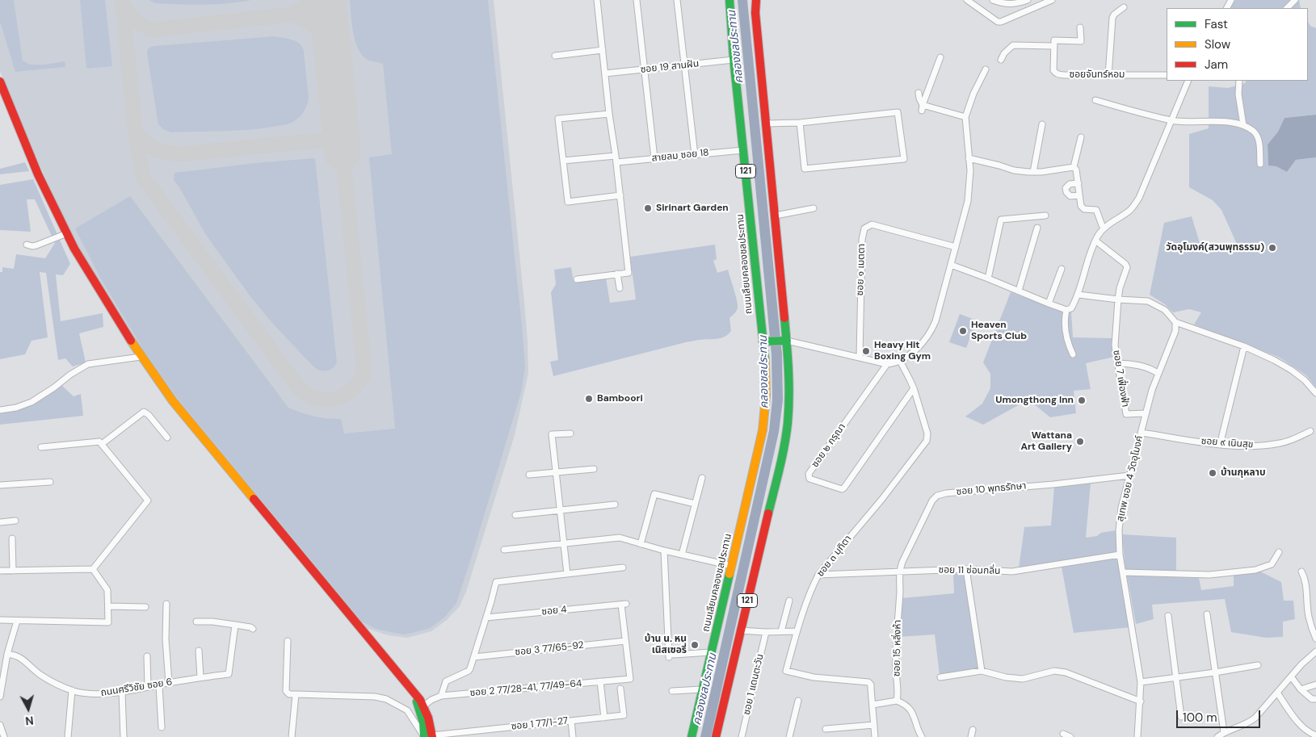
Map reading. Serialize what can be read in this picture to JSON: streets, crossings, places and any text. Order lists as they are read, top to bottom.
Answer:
{
  "streets": {
    "main road": ["121", "ถนนเลียบคลองชลประทาน"],
    "street": [
      "ซอย 19 สานฝัน",
      "ซอยจันทร์หอม",
      "สายลม ซอย 18",
      "ซอย ๑ เมตตา",
      "ซอย 7 เฟื่องฟ้า",
      "ซอย ๙ เนินสุข",
      "ซอย ๒ กรุณา",
      "สุเทพ ซอย 4 วัดอุโมงค์",
      "ซอย 10 พุทธรักษา",
      "ซอย ๓ มุทิตา",
      "ซอย 11 ซ่อนกลิ่น",
      "ซอย 4",
      "ซอย 15 หลิ่งห้า",
      "ซอย 3 77/65-92",
      "ซอย 1 แดนตะวัน",
      "ถนนศรีวิชัย ซอย 6",
      "ซอย 2 77/28-41, 77/49-64",
      "ซอย 1 77/1-27"
    ]
  },
  "crossings": [
    ["ซอย 19 สานฝัน", "ถนนเลียบคลองชลประทาน"],
    ["สายลม ซอย 18", "ถนนเลียบคลองชลประทาน"],
    ["ซอย 7 เฟื่องฟ้า", "สุเทพ ซอย 4 วัดอุโมงค์"],
    ["ซอย ๙ เนินสุข", "สุเทพ ซอย 4 วัดอุโมงค์"],
    ["ซอย ๒ กรุณา", "ซอย ๓ มุทิตา"],
    ["สุเทพ ซอย 4 วัดอุโมงค์", "ซอย 10 พุทธรักษา"],
    ["สุเทพ ซอย 4 วัดอุโมงค์", "ซอย 11 ซ่อนกลิ่น"],
    ["ซอย 10 พุทธรักษา", "ซอย 11 ซ่อนกลิ่น"],
    ["ซอย 10 พุทธรักษา", "ซอย 15 หลิ่งห้า"],
    ["ซอย ๓ มุทิตา", "ซอย 11 ซ่อนกลิ่น"],
    ["ซอย 11 ซ่อนกลิ่น", "ซอย 15 หลิ่งห้า"],
    ["ซอย 4", "ซอย 3 77/65-92"],
    ["ซอย 4", "ซอย 2 77/28-41, 77/49-64"],
    ["ซอย 3 77/65-92", "ซอย 2 77/28-41, 77/49-64"]
  ],
  "water": ["คลองชลประทาน"],
  "places": [
    "Sirinart Garden",
    "วัดอุโมงค์(สวนพุทธรรม)",
    "Heaven Sports Club",
    "Heavy Hit Boxing Gym",
    "Bamboori",
    "Umongthong Inn",
    "Wattana Art Gallery",
    "บ้านกุหลาบ",
    "บ้าน น. หนู เนิสเซอรี่"
  ],
  "legend": ["Fast", "Slow", "Jam"],
  "scale_bar": "100 m",
  "north": "bottom"
}
